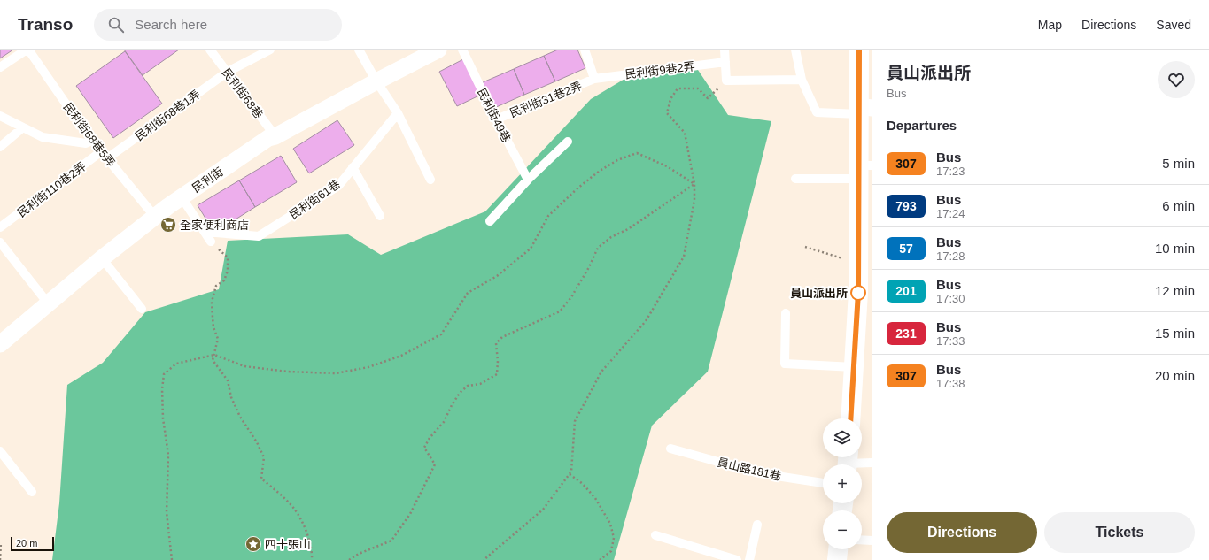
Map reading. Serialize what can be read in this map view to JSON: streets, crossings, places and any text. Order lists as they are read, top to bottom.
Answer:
{
  "streets": {
    "street": ["民利街"],
    "lane": [
      "民利街9巷2弄",
      "民利街68巷",
      "民利街31巷2弄",
      "民利街68巷1弄",
      "民利街49巷",
      "民利街68巷5弄",
      "民利街110巷2弄",
      "民利街61巷",
      "員山路181巷"
    ]
  },
  "crossings": [
    ["民利街9巷2弄", "民利街31巷2弄"],
    ["民利街68巷", "民利街68巷1弄"],
    ["民利街68巷", "民利街"],
    ["民利街31巷2弄", "民利街49巷"],
    ["民利街68巷1弄", "民利街68巷5弄"],
    ["民利街68巷5弄", "民利街"],
    ["民利街68巷5弄", "民利街110巷2弄"]
  ],
  "places": {
    "supermarket": ["全家便利商店"],
    "other": ["員山派出所"],
    "place": ["四十張山"]
  },
  "lines": ["bus line 307"],
  "scale_bar": "20 m",
  "page": {
    "header": "Transo",
    "search": "Search here",
    "nav": ["Map", "Directions", "Saved"],
    "heading": [
      ["員山派出所", "Bus"],
      "Departures"
    ],
    "list": [
      {
        "mark": "307",
        "name": "Bus",
        "note": "17:23",
        "value": "5 min"
      },
      {
        "mark": "793",
        "name": "Bus",
        "note": "17:24",
        "value": "6 min"
      },
      {
        "mark": "57",
        "name": "Bus",
        "note": "17:28",
        "value": "10 min"
      },
      {
        "mark": "201",
        "name": "Bus",
        "note": "17:30",
        "value": "12 min"
      },
      {
        "mark": "231",
        "name": "Bus",
        "note": "17:33",
        "value": "15 min"
      },
      {
        "mark": "307",
        "name": "Bus",
        "note": "17:38",
        "value": "20 min"
      }
    ],
    "map_buttons": ["+", "−"],
    "buttons": ["Directions", "Tickets"],
    "scale": "20 m"
  }
}
